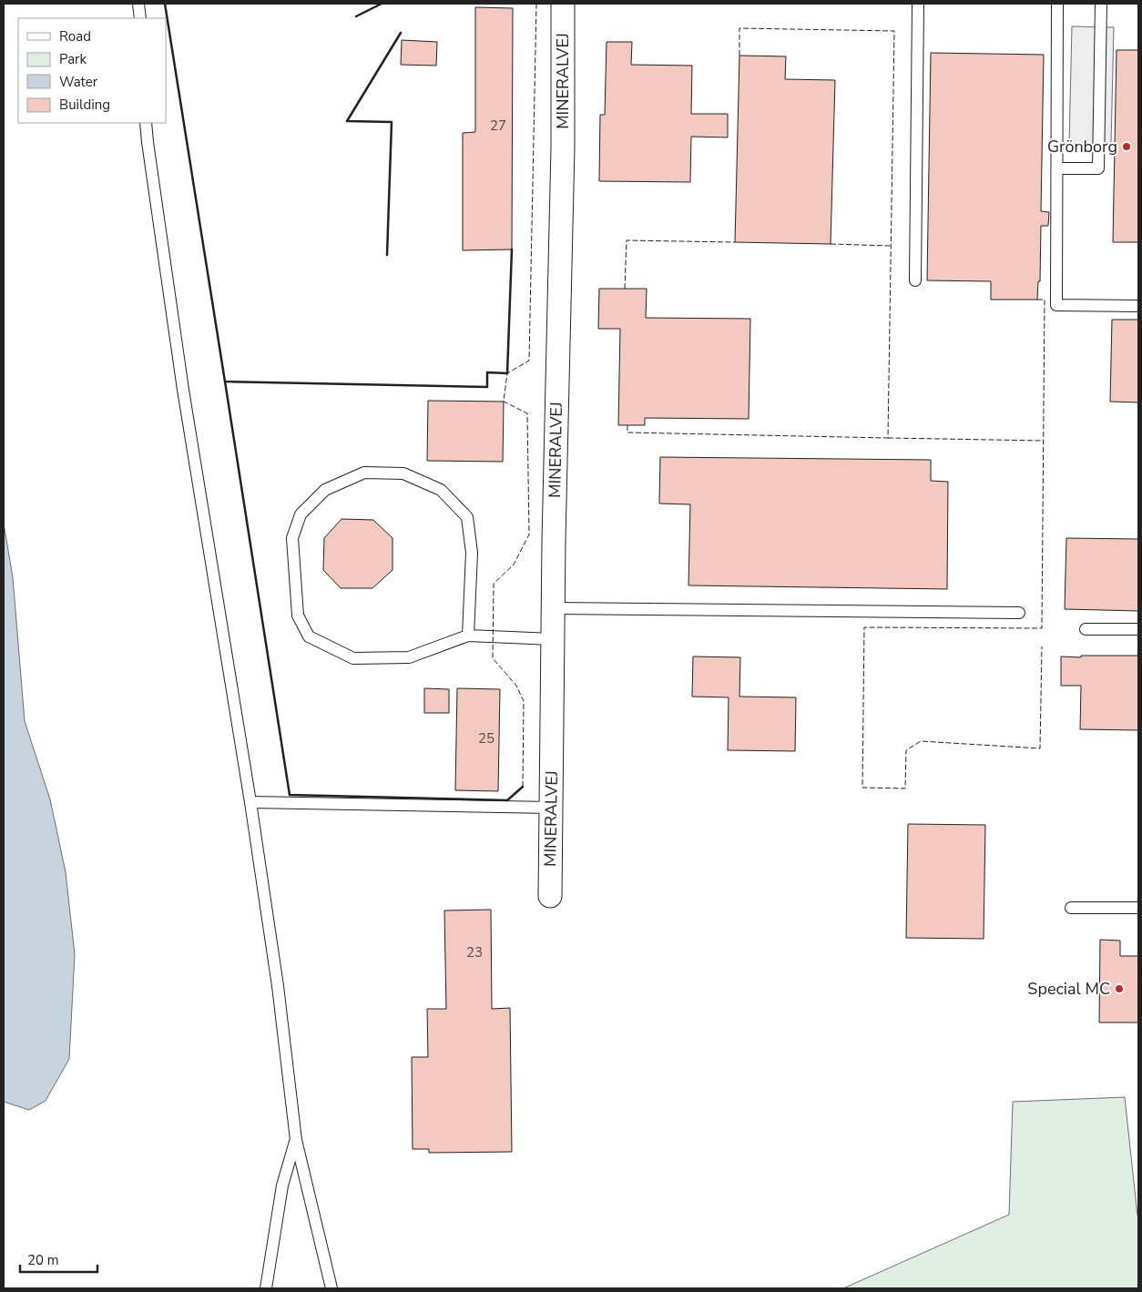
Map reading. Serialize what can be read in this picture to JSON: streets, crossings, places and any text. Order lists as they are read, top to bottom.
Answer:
{
  "streets": {
    "street": ["MINERALVEJ"]
  },
  "places": ["Grönborg", "Special MC"],
  "house_numbers": ["27", "25", "23"],
  "legend": [
    "Road",
    "Park",
    "Water",
    "Building"
  ],
  "scale_bar": "20 m"
}
